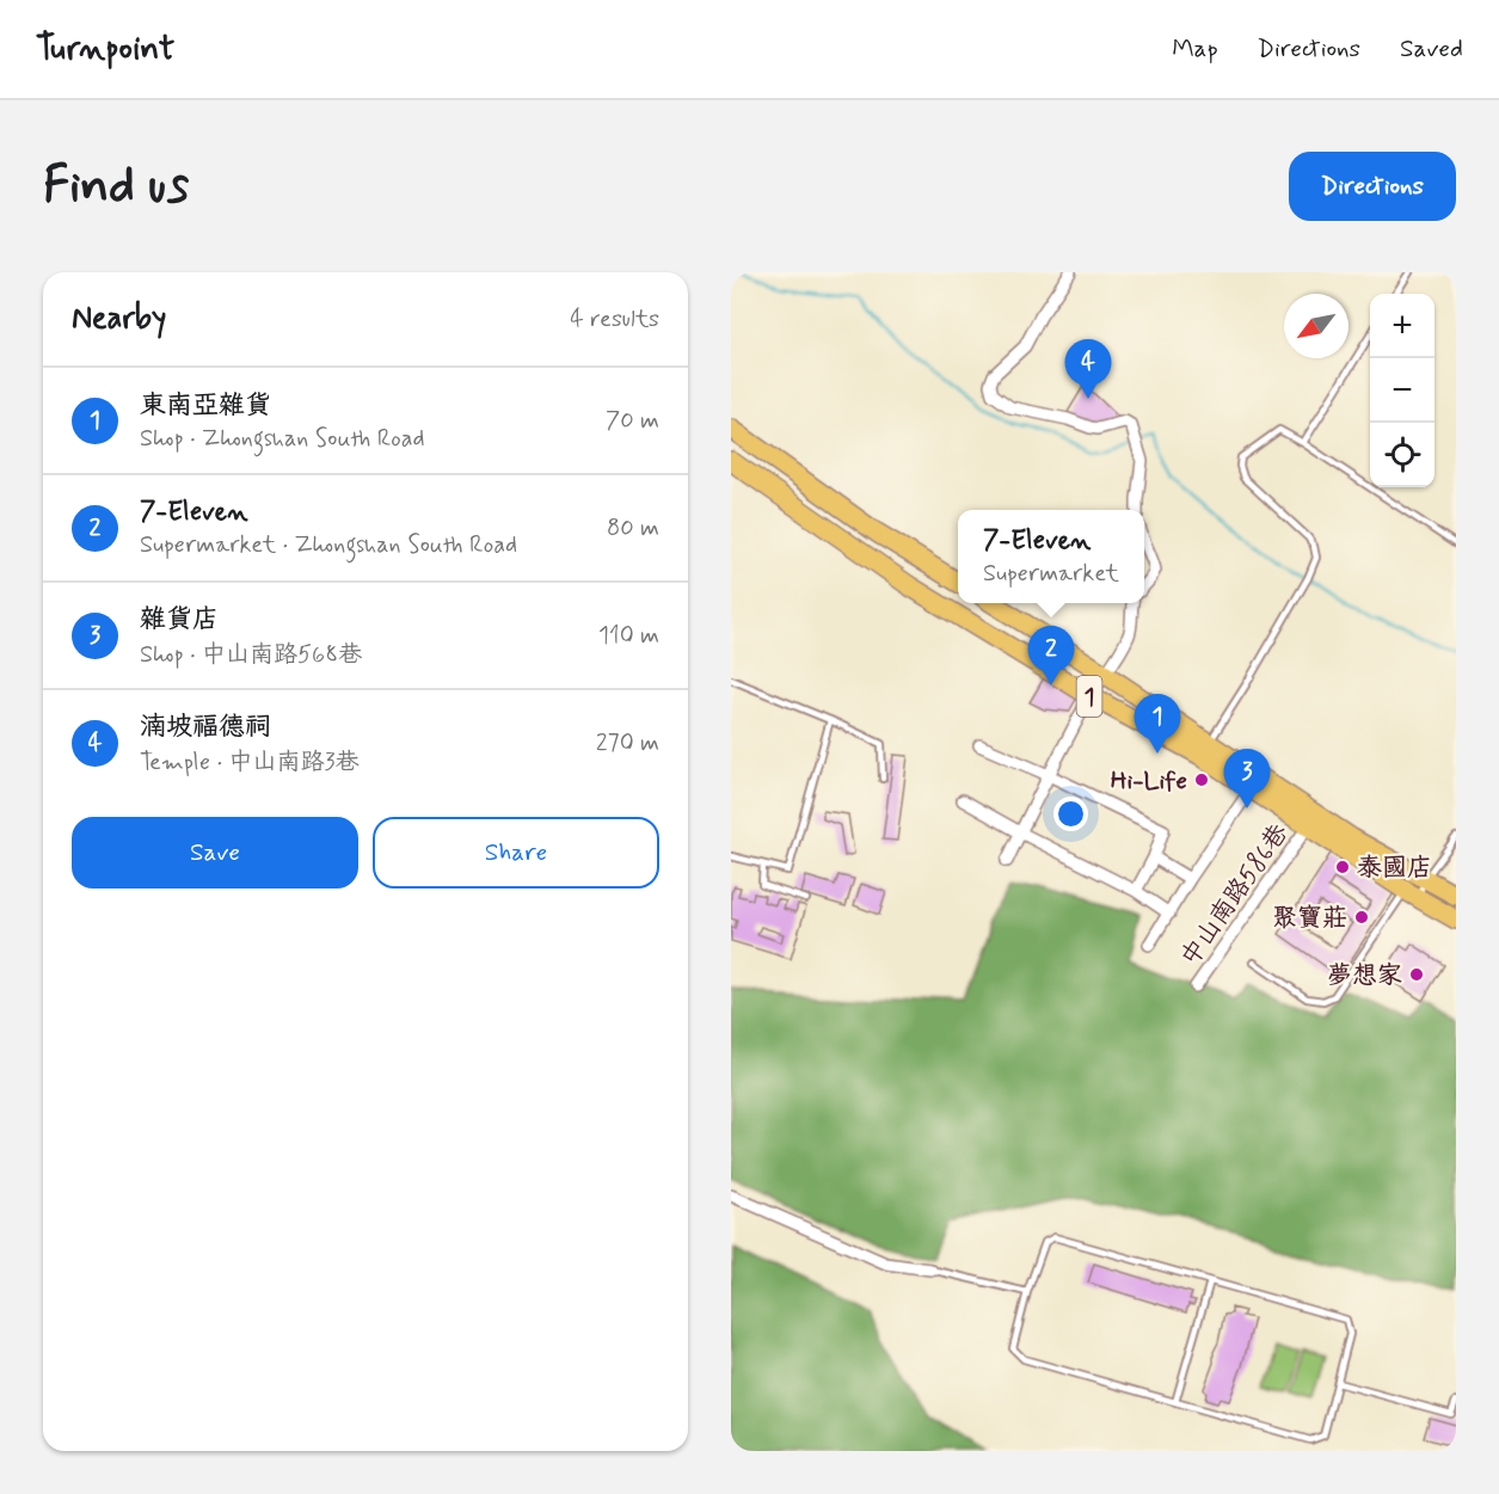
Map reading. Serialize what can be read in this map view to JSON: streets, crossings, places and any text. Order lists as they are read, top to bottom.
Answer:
{
  "streets": {
    "main road": ["1"],
    "street": ["中山南路586巷"]
  },
  "crossings": [
    ["1", "中山南路586巷"]
  ],
  "places": [
    "Hi-Life",
    "泰國店",
    "聚寶莊",
    "夢想家"
  ],
  "north": "bottom left",
  "page": {
    "header": "Turnpoint",
    "nav": ["Map", "Directions", "Saved"],
    "buttons": [
      "Directions",
      ["Save", "Share"]
    ],
    "title": "Find us",
    "heading": ["Nearby", "4 results"],
    "map_buttons": ["+", "−"],
    "pins": [
      "4",
      "2",
      "1",
      "3"
    ],
    "list": [
      {
        "mark": "1",
        "name": "東南亞雜貨",
        "note": "Shop · Zhongshan South Road",
        "value": "70 m"
      },
      {
        "mark": "2",
        "name": "7-Eleven",
        "note": "Supermarket · Zhongshan South Road",
        "value": "80 m"
      },
      {
        "mark": "3",
        "name": "雜貨店",
        "note": "Shop · 中山南路568巷",
        "value": "110 m"
      },
      {
        "mark": "4",
        "name": "湳坡福德祠",
        "note": "Temple · 中山南路3巷",
        "value": "270 m"
      }
    ],
    "popup": ["7-Eleven", "Supermarket"]
  }
}
